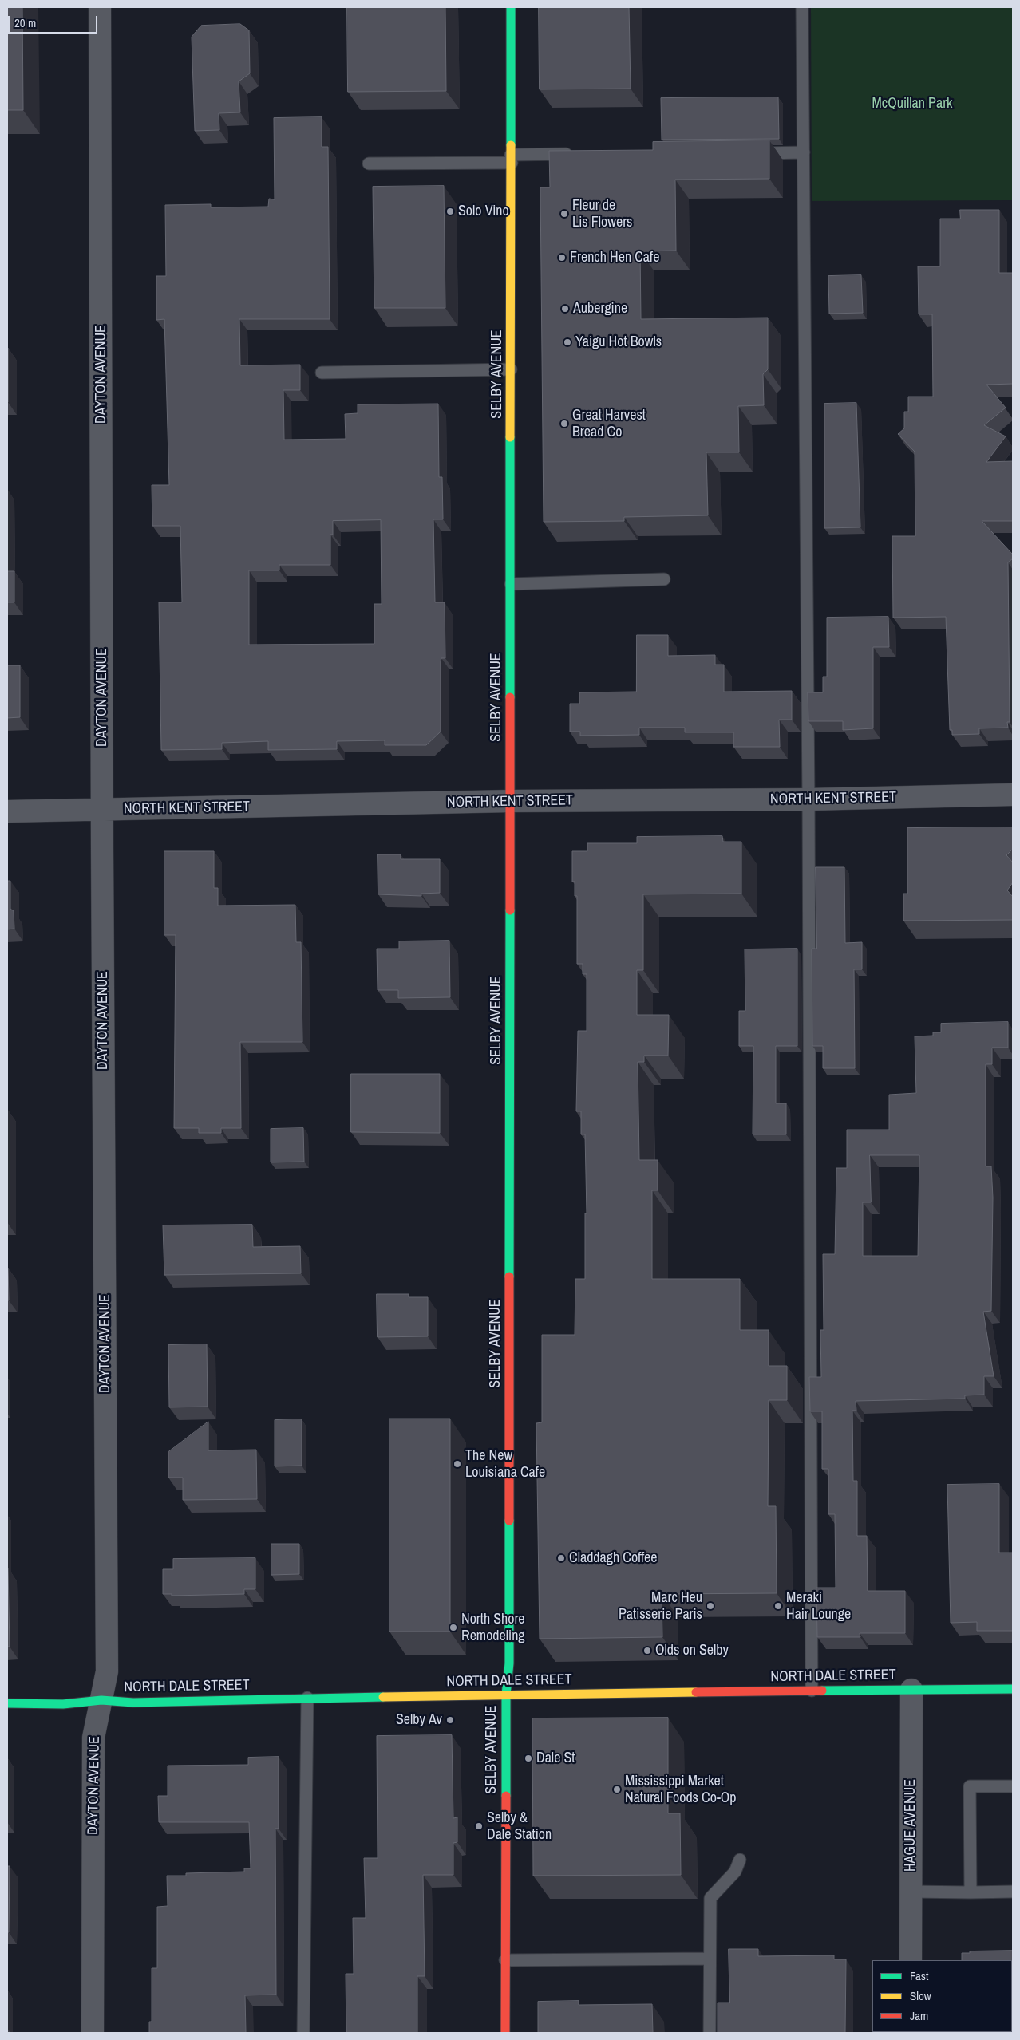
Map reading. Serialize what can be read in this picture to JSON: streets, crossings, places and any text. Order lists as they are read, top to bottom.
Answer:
{
  "streets": {
    "street": [
      "DAYTON AVENUE",
      "SELBY AVENUE",
      "NORTH KENT STREET",
      "NORTH DALE STREET",
      "HAGUE AVENUE"
    ]
  },
  "crossings": [
    ["DAYTON AVENUE", "NORTH KENT STREET"],
    ["DAYTON AVENUE", "NORTH DALE STREET"],
    ["SELBY AVENUE", "NORTH KENT STREET"],
    ["SELBY AVENUE", "NORTH DALE STREET"],
    ["NORTH DALE STREET", "HAGUE AVENUE"]
  ],
  "parks": ["McQuillan Park"],
  "places": [
    "Solo Vino",
    "Fleur de Lis Flowers",
    "French Hen Cafe",
    "Aubergine",
    "Yaigu Hot Bowls",
    "Great Harvest Bread Co",
    "The New Louisiana Cafe",
    "Claddagh Coffee",
    "Marc Heu Patisserie Paris",
    "Meraki Hair Lounge",
    "North Shore Remodeling",
    "Olds on Selby",
    "Selby Av",
    "Dale St",
    "Mississippi Market Natural Foods Co-Op",
    "Selby & Dale Station"
  ],
  "legend": ["Fast", "Slow", "Jam"],
  "scale_bar": "20 m"
}
